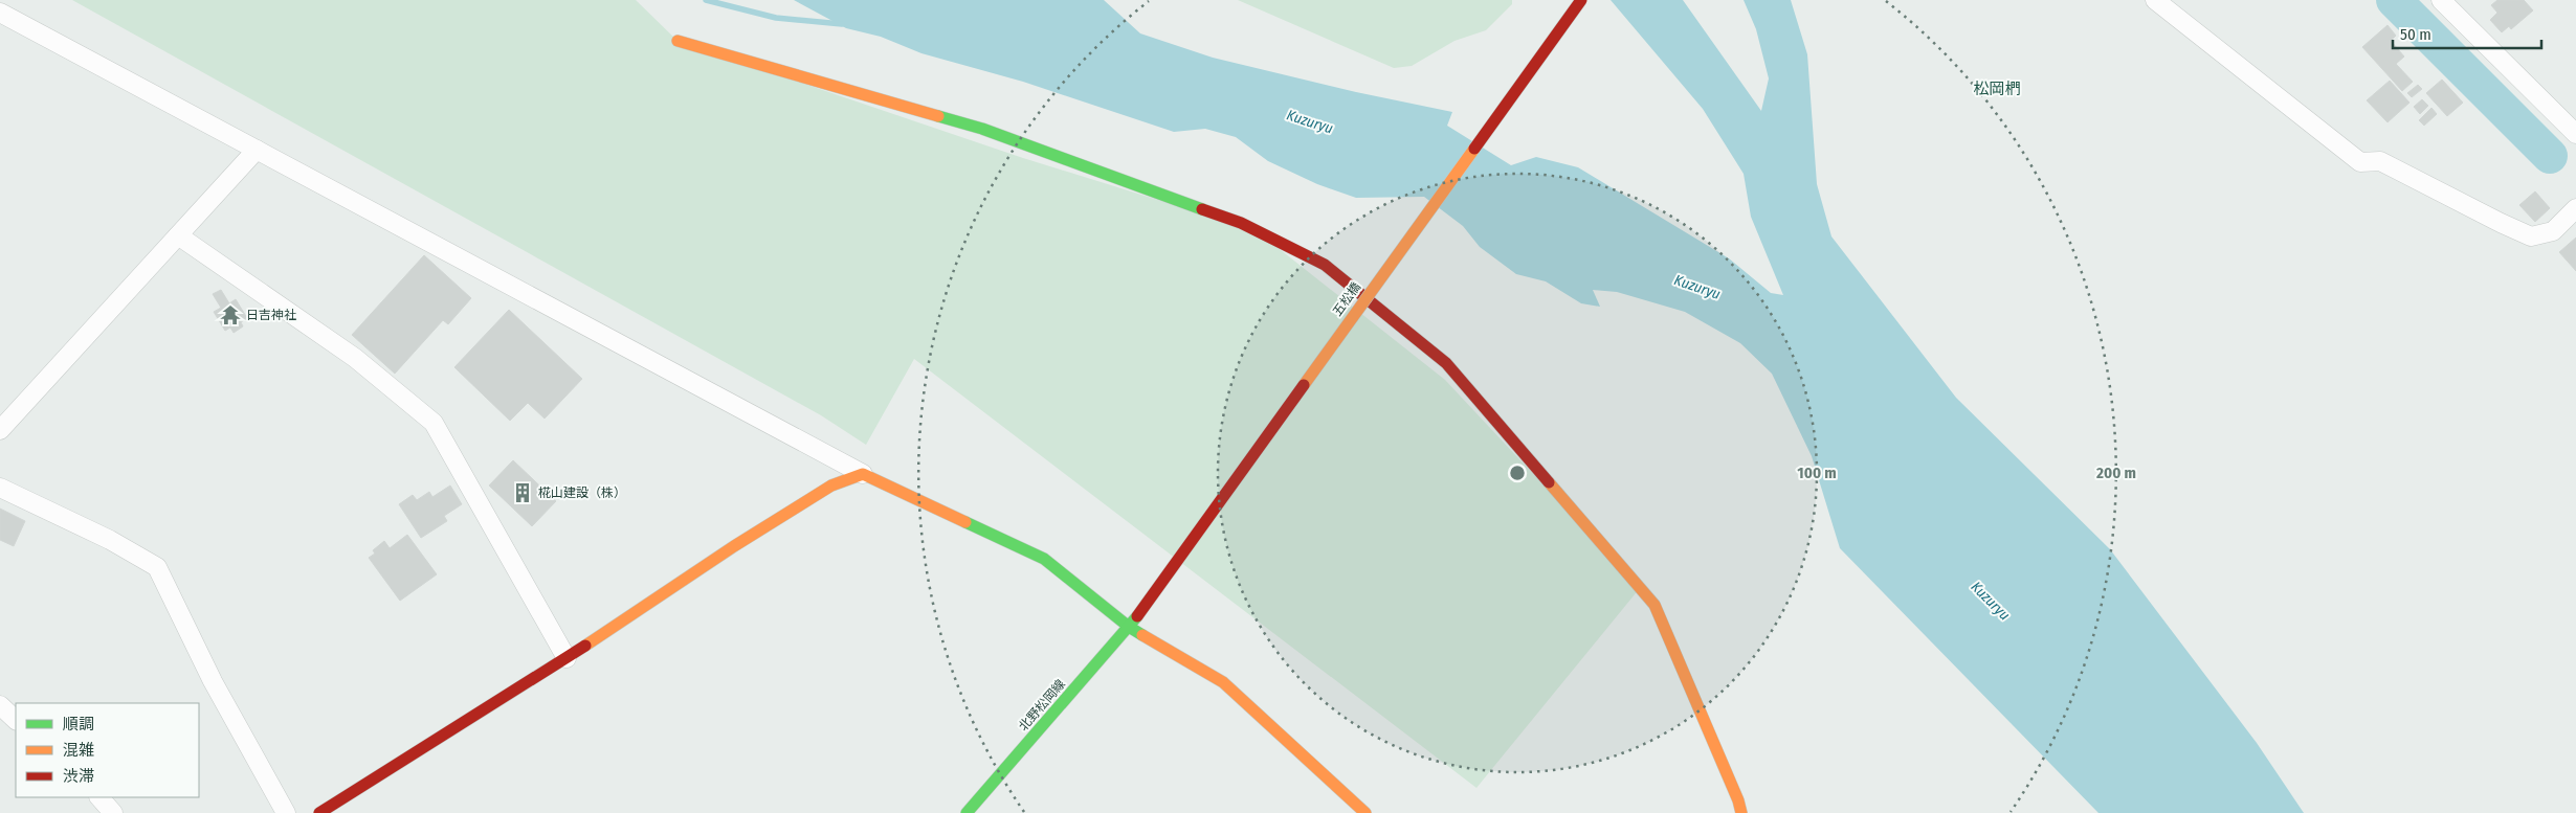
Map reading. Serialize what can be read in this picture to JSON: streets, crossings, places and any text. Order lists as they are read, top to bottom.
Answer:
{
  "streets": {
    "street": ["五松橋", "北野松岡線"]
  },
  "crossings": [
    ["五松橋", "北野松岡線"]
  ],
  "districts": ["松岡椚"],
  "water": ["Kuzuryu"],
  "places": {
    "temple": ["日吉神社"],
    "building": ["椛山建設（株）"]
  },
  "legend": ["順調", "混雑", "渋滞"],
  "scale_bar": "50 m",
  "rings": ["100 m", "200 m"]
}
